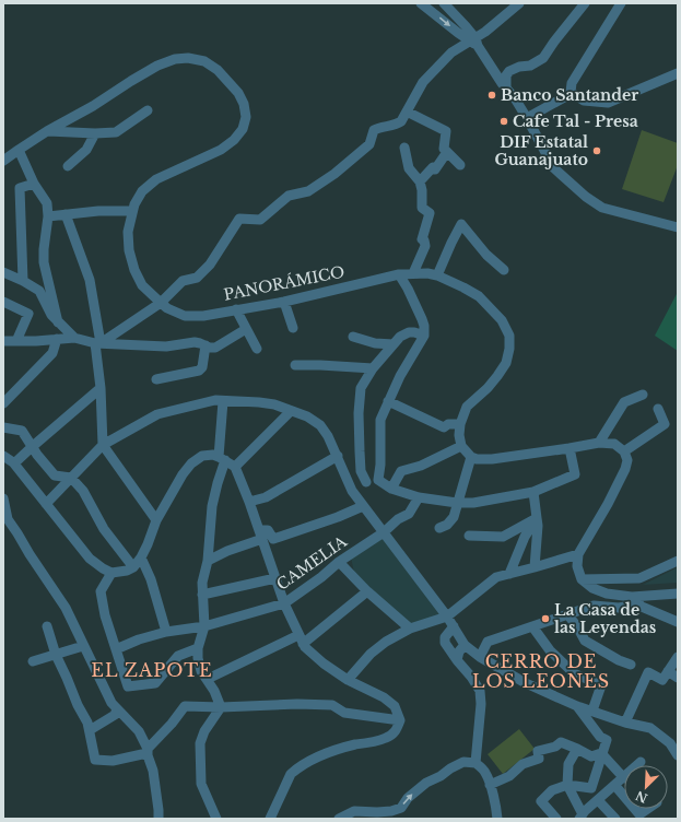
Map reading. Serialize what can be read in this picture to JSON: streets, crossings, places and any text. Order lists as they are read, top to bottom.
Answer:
{
  "streets": {
    "street": ["PANORÁMICO", "CAMELIA"]
  },
  "districts": ["CERRO DE LOS LEONES", "EL ZAPOTE"],
  "places": [
    "Banco Santander",
    "Cafe Tal - Presa",
    "DIF Estatal Guanajuato",
    "La Casa de las Leyendas"
  ],
  "north": "bottom left"
}
